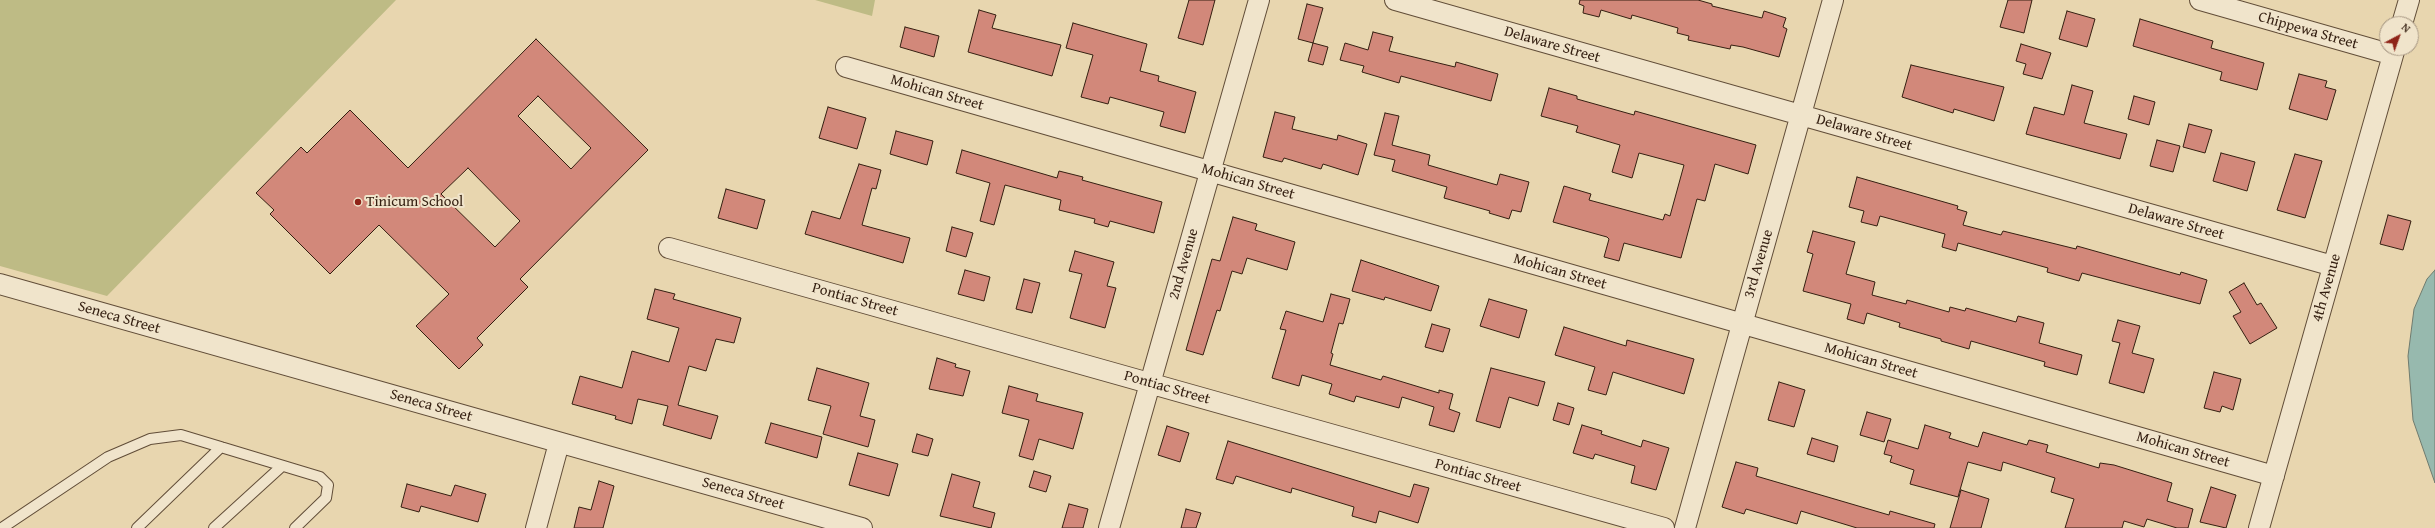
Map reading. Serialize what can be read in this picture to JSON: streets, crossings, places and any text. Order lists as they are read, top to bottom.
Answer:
{
  "streets": {
    "street": [
      "Chippewa Street",
      "Delaware Street",
      "Mohican Street",
      "2nd Avenue",
      "3rd Avenue",
      "4th Avenue",
      "Pontiac Street",
      "Seneca Street"
    ]
  },
  "crossings": [
    ["Delaware Street", "3rd Avenue"],
    ["Delaware Street", "4th Avenue"],
    ["Mohican Street", "2nd Avenue"],
    ["Mohican Street", "3rd Avenue"],
    ["Mohican Street", "4th Avenue"],
    ["2nd Avenue", "Pontiac Street"]
  ],
  "places": ["Tinicum School"],
  "north": "top right"
}
